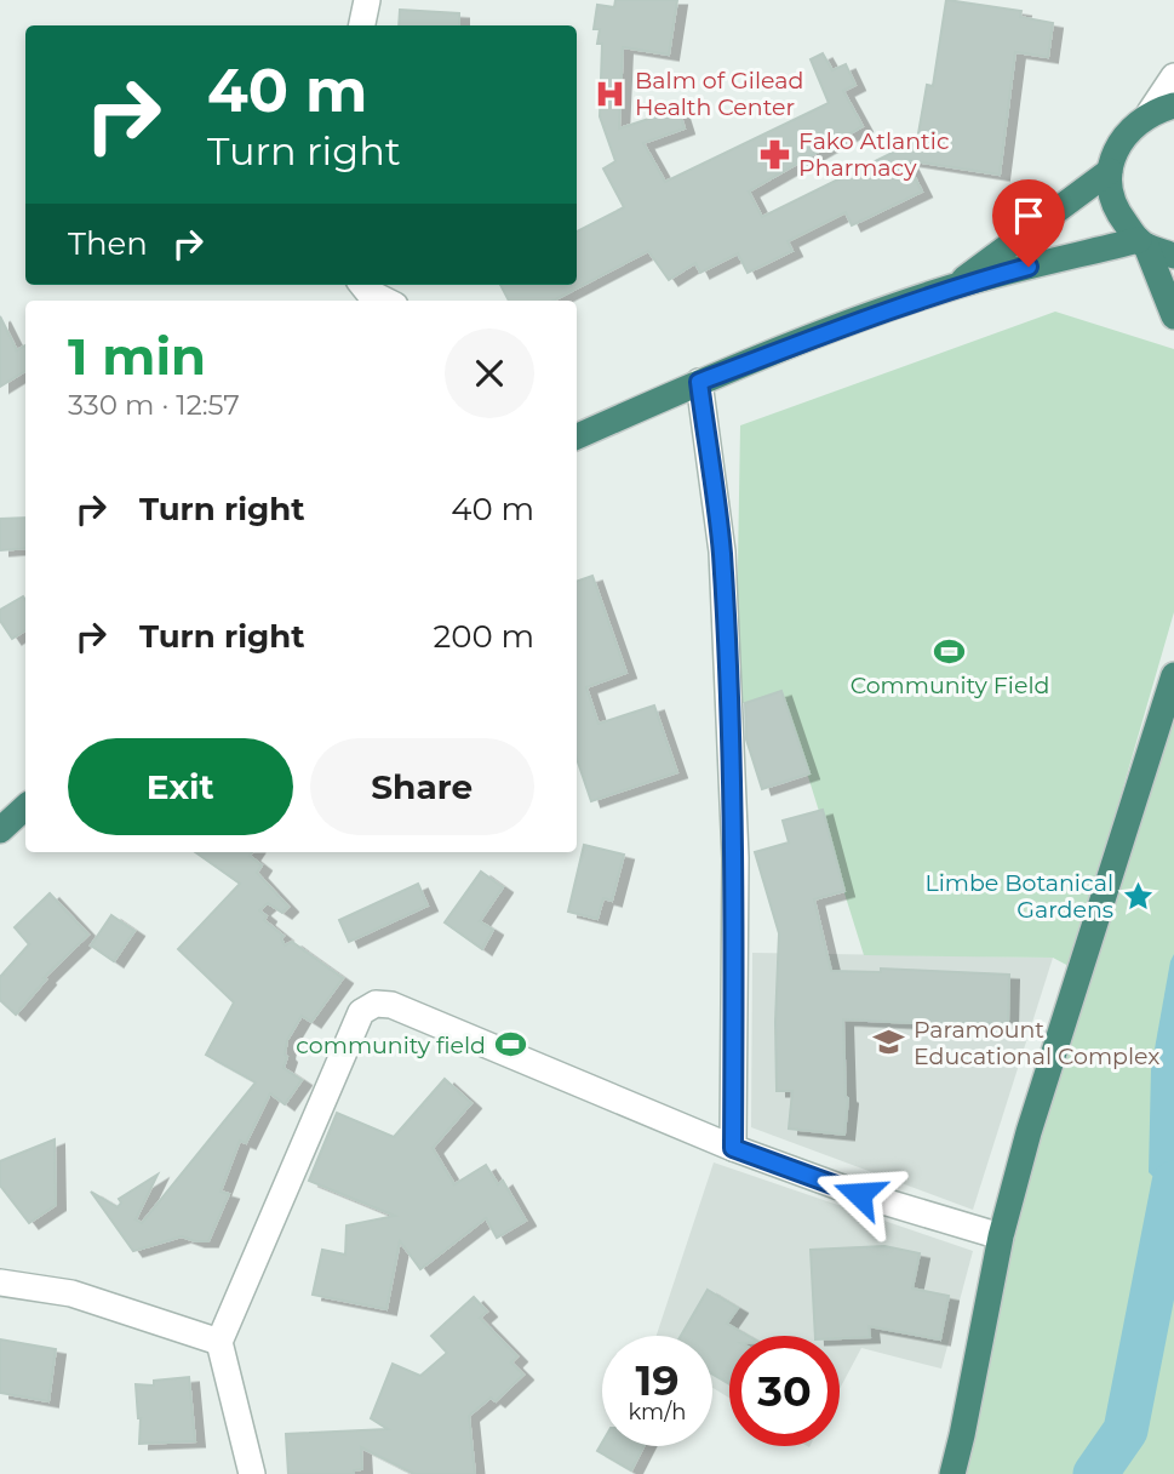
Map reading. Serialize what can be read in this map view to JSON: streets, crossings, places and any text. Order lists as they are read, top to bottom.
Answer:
{
  "places": {
    "hospital": ["Balm of Gilead Health Center"],
    "pharmacy": ["Fako Atlantic Pharmacy"],
    "sports": ["Community Field", "community field"],
    "place": ["Limbe Botanical Gardens"],
    "school or university": ["Paramount Educational Complex"]
  },
  "page": {
    "turn": ["40 m", "Turn right"],
    "then": "Then",
    "heading": ["1 min", "330 m · 12:57"],
    "list": [
      {
        "name": "Turn right",
        "value": "40 m"
      },
      {
        "name": "Turn right",
        "value": "200 m"
      }
    ],
    "buttons": ["Exit", "Share"],
    "speed": "19 km/h",
    "limit": "30"
  }
}
